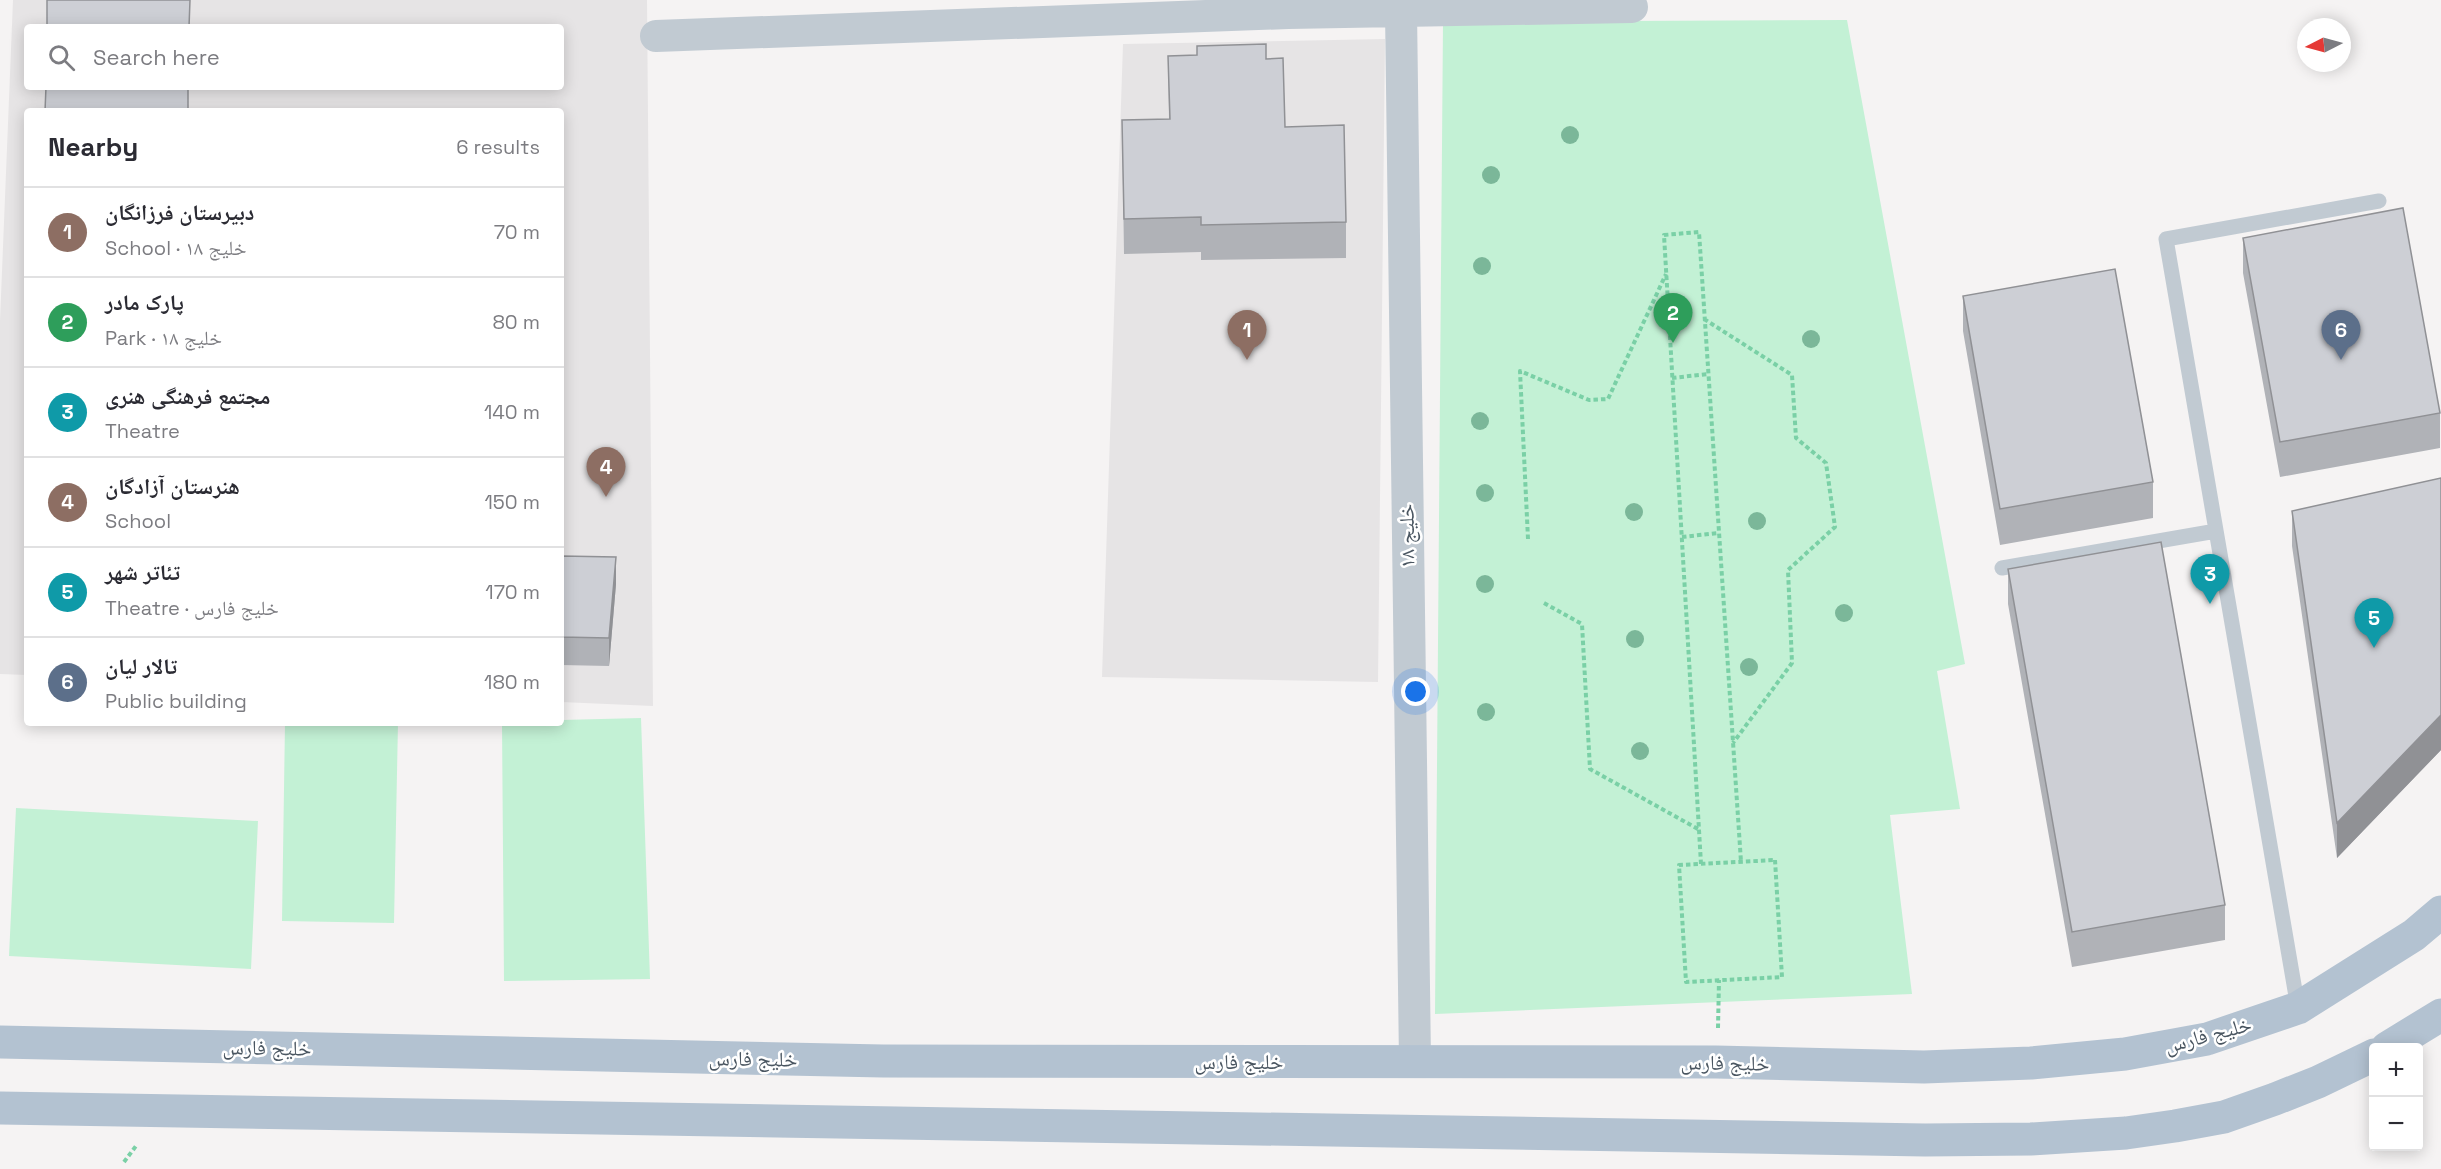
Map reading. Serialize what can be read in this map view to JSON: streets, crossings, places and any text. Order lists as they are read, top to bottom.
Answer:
{
  "streets": {
    "main road": ["خلیج فارس"],
    "street": ["خلیج ۱۸"]
  },
  "crossings": [
    ["خلیج ۱۸", "خلیج فارس"]
  ],
  "north": "left",
  "page": {
    "search": "Search here",
    "heading": ["Nearby", "6 results"],
    "list": [
      {
        "mark": "1",
        "name": "دبیرستان فرزانگان",
        "note": "School · خلیج ۱۸",
        "value": "70 m"
      },
      {
        "mark": "2",
        "name": "پارک مادر",
        "note": "Park · خلیج ۱۸",
        "value": "80 m"
      },
      {
        "mark": "3",
        "name": "مجتمع فرهنگی هنری",
        "note": "Theatre",
        "value": "140 m"
      },
      {
        "mark": "4",
        "name": "هنرستان آزادگان",
        "note": "School",
        "value": "150 m"
      },
      {
        "mark": "5",
        "name": "تئاتر شهر",
        "note": "Theatre · خلیج فارس",
        "value": "170 m"
      },
      {
        "mark": "6",
        "name": "تالار لیان",
        "note": "Public building",
        "value": "180 m"
      }
    ],
    "pins": [
      "2",
      "1",
      "6",
      "4",
      "3",
      "5"
    ],
    "map_buttons": ["+", "−"]
  }
}
